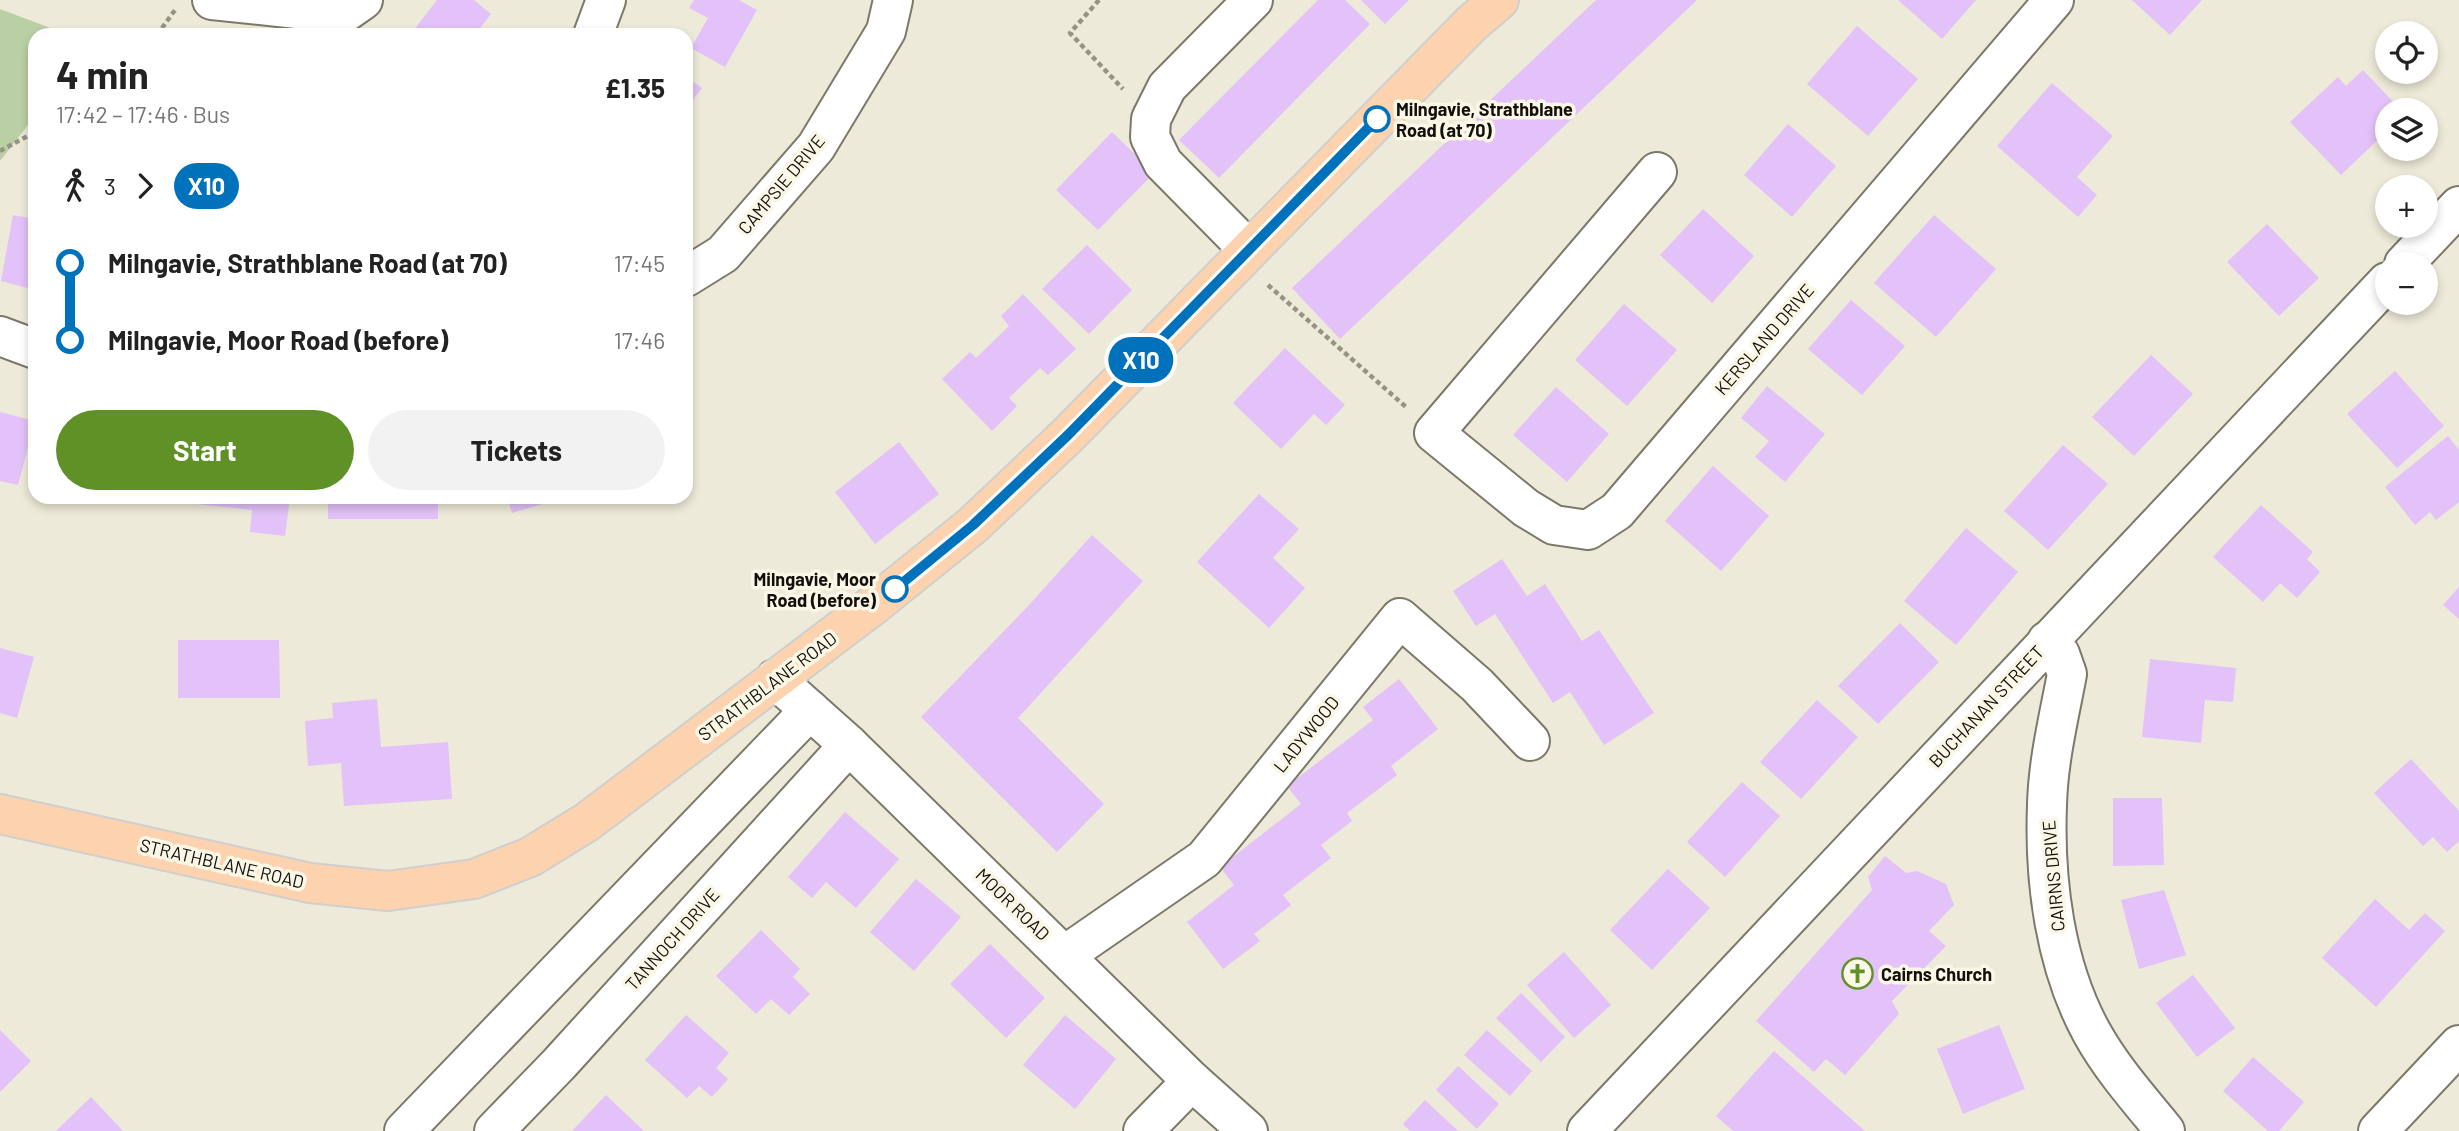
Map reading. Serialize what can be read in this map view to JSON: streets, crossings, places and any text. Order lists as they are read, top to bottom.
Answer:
{
  "streets": {
    "main road": ["STRATHBLANE ROAD"],
    "street": [
      "CAMPSIE DRIVE",
      "KERSLAND DRIVE",
      "BUCHANAN STREET",
      "LADYWOOD",
      "CAIRNS DRIVE",
      "MOOR ROAD",
      "TANNOCH DRIVE"
    ]
  },
  "crossings": [
    ["STRATHBLANE ROAD", "MOOR ROAD"],
    ["BUCHANAN STREET", "CAIRNS DRIVE"],
    ["LADYWOOD", "MOOR ROAD"],
    ["MOOR ROAD", "TANNOCH DRIVE"]
  ],
  "places": {
    "other": ["Milngavie, Strathblane Road (at 70)", "Milngavie, Moor Road (before)"],
    "church": ["Cairns Church"]
  },
  "lines": ["bus line X10"],
  "page": {
    "on_map": "X10",
    "map_buttons": ["+", "−"],
    "heading": ["4 min", "17:42 – 17:46 · Bus", "£1.35"],
    "legs": ["3", "X10"],
    "list": [
      {
        "name": "Milngavie, Strathblane Road (at 70)",
        "value": "17:45"
      },
      {
        "name": "Milngavie, Moor Road (before)",
        "value": "17:46"
      }
    ],
    "buttons": ["Start", "Tickets"]
  }
}
